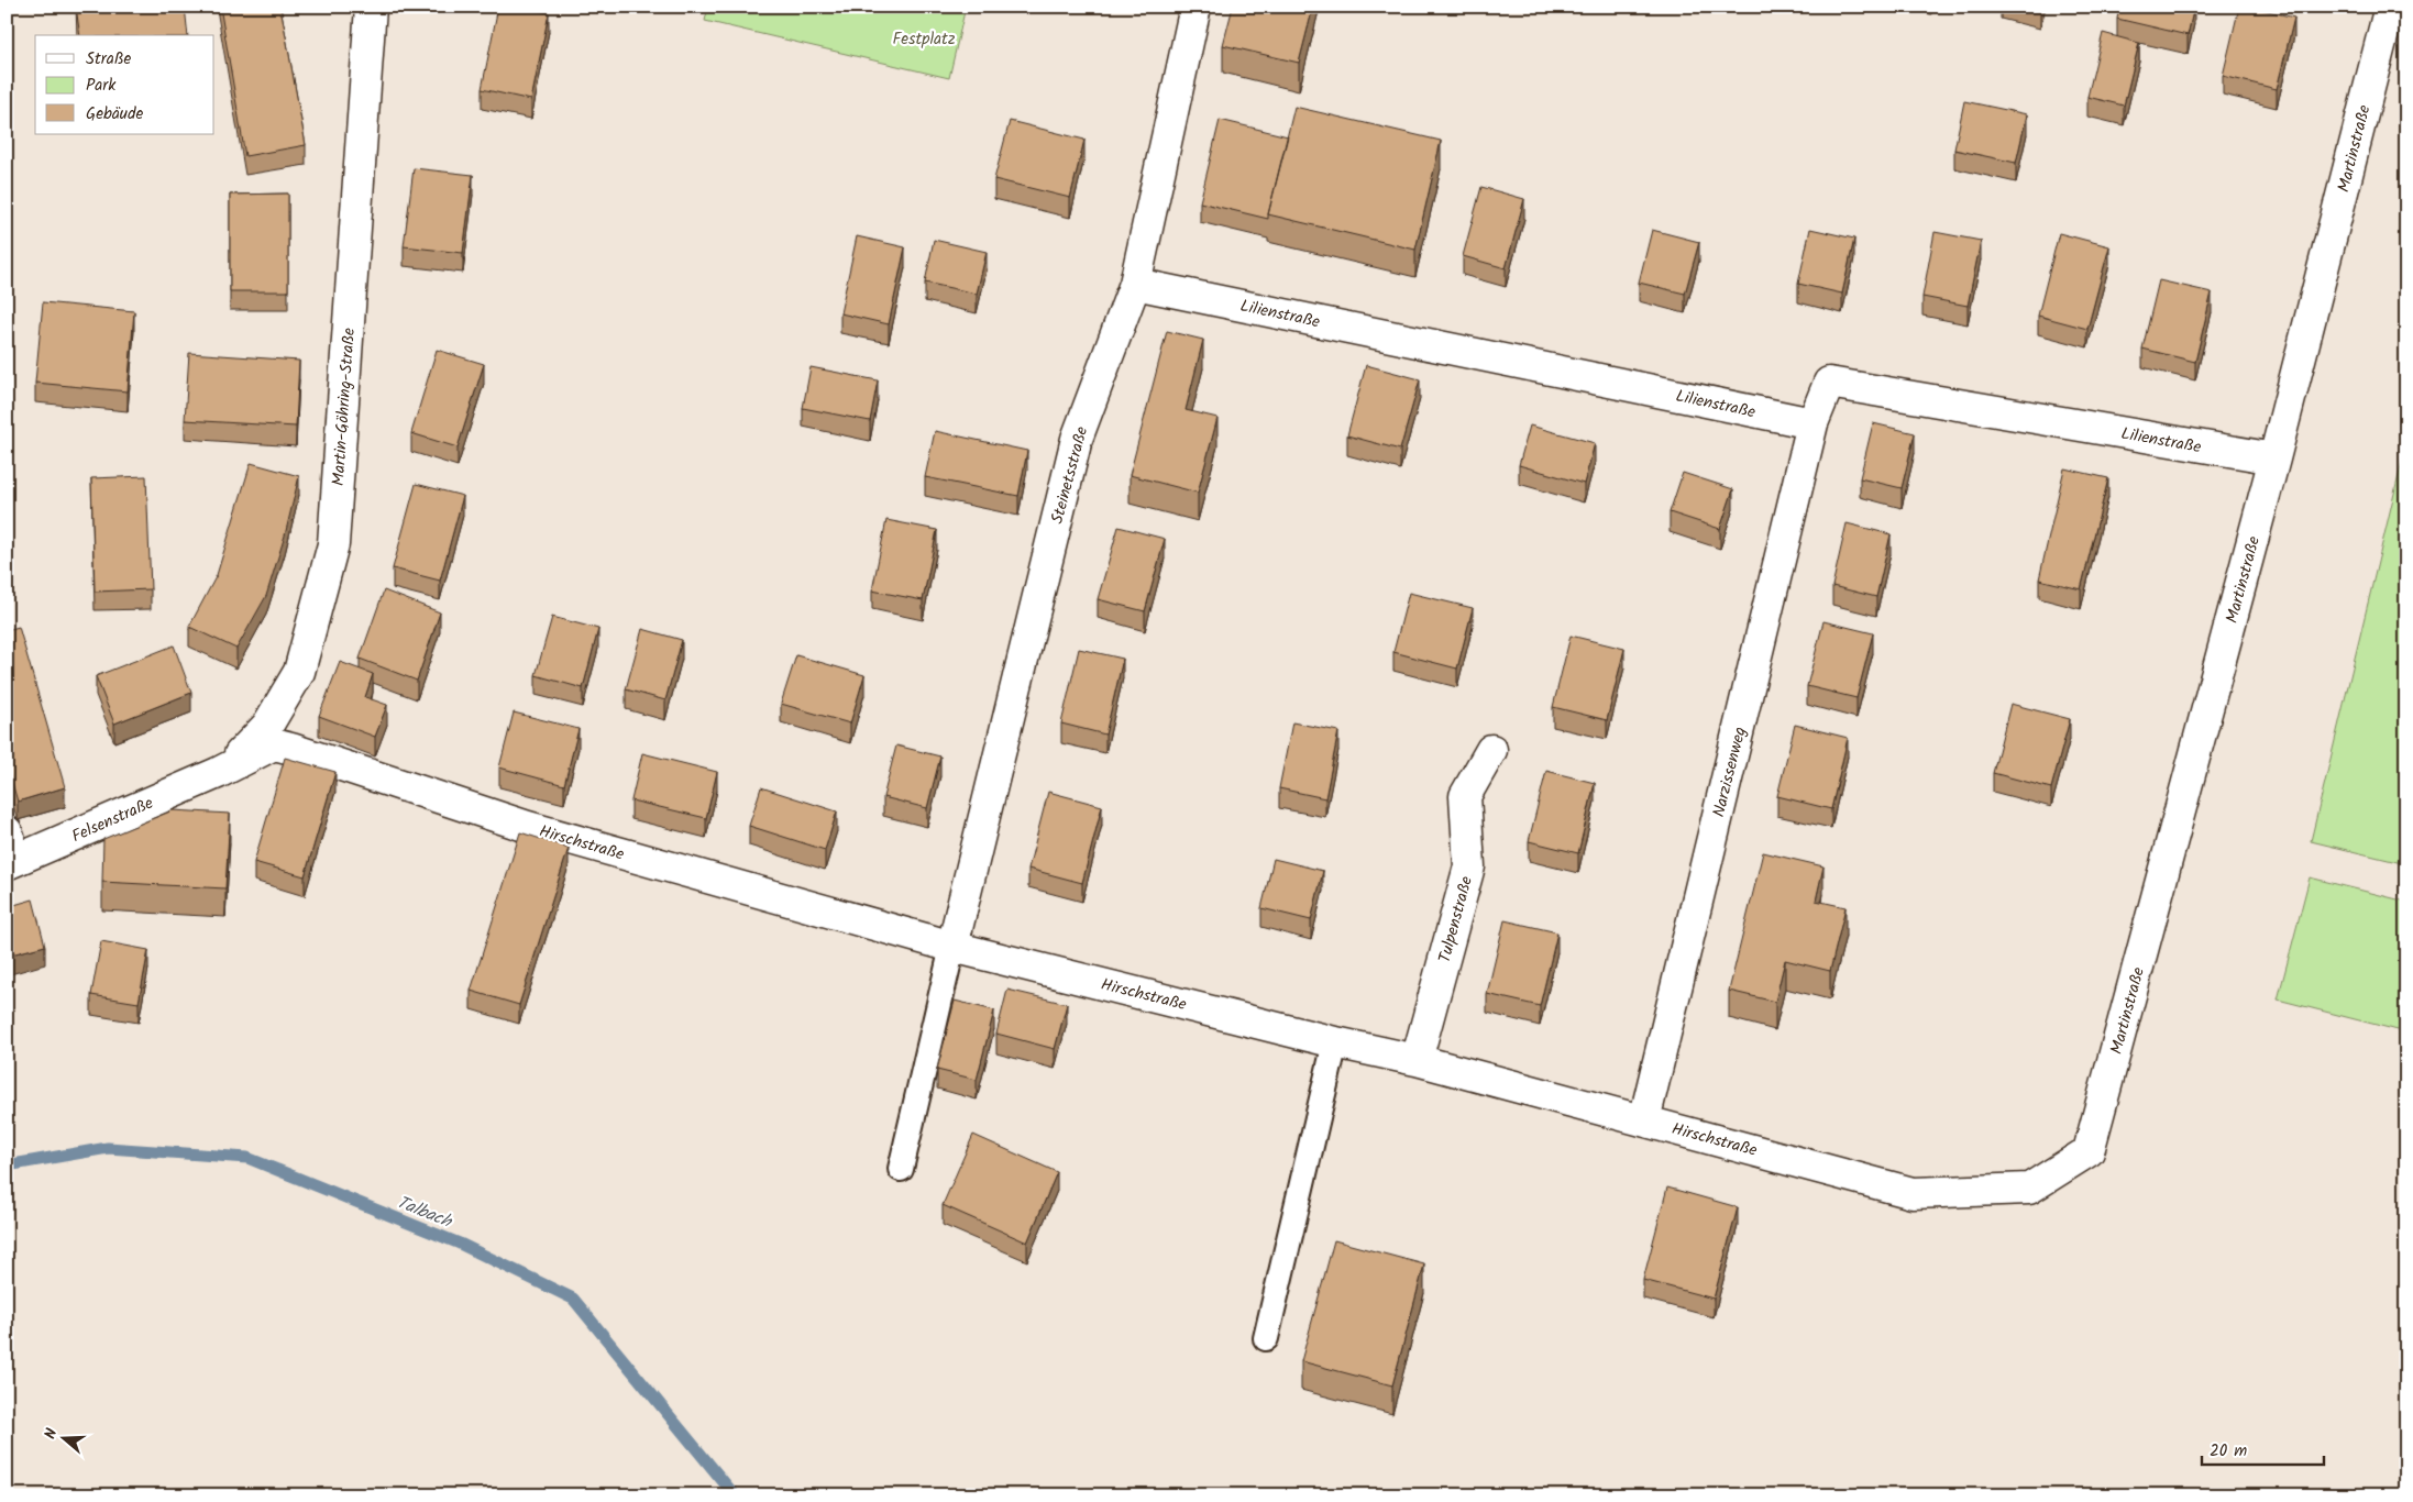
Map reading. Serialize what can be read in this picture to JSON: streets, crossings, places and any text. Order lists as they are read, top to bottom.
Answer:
{
  "streets": {
    "street": [
      "Martinstraße",
      "Lilienstraße",
      "Martin-Göhring-Straße",
      "Steinetsstraße",
      "Narzissenweg",
      "Felsenstraße",
      "Hirschstraße",
      "Tulpenstraße"
    ]
  },
  "crossings": [
    ["Martinstraße", "Lilienstraße"],
    ["Martinstraße", "Hirschstraße"],
    ["Lilienstraße", "Steinetsstraße"],
    ["Lilienstraße", "Narzissenweg"],
    ["Martin-Göhring-Straße", "Felsenstraße"],
    ["Martin-Göhring-Straße", "Hirschstraße"],
    ["Steinetsstraße", "Hirschstraße"],
    ["Narzissenweg", "Hirschstraße"],
    ["Felsenstraße", "Hirschstraße"],
    ["Hirschstraße", "Tulpenstraße"]
  ],
  "water": ["Talbach"],
  "parks": ["Festplatz"],
  "legend": ["Straße", "Park", "Gebäude"],
  "scale_bar": "20 m",
  "north": "left"
}
